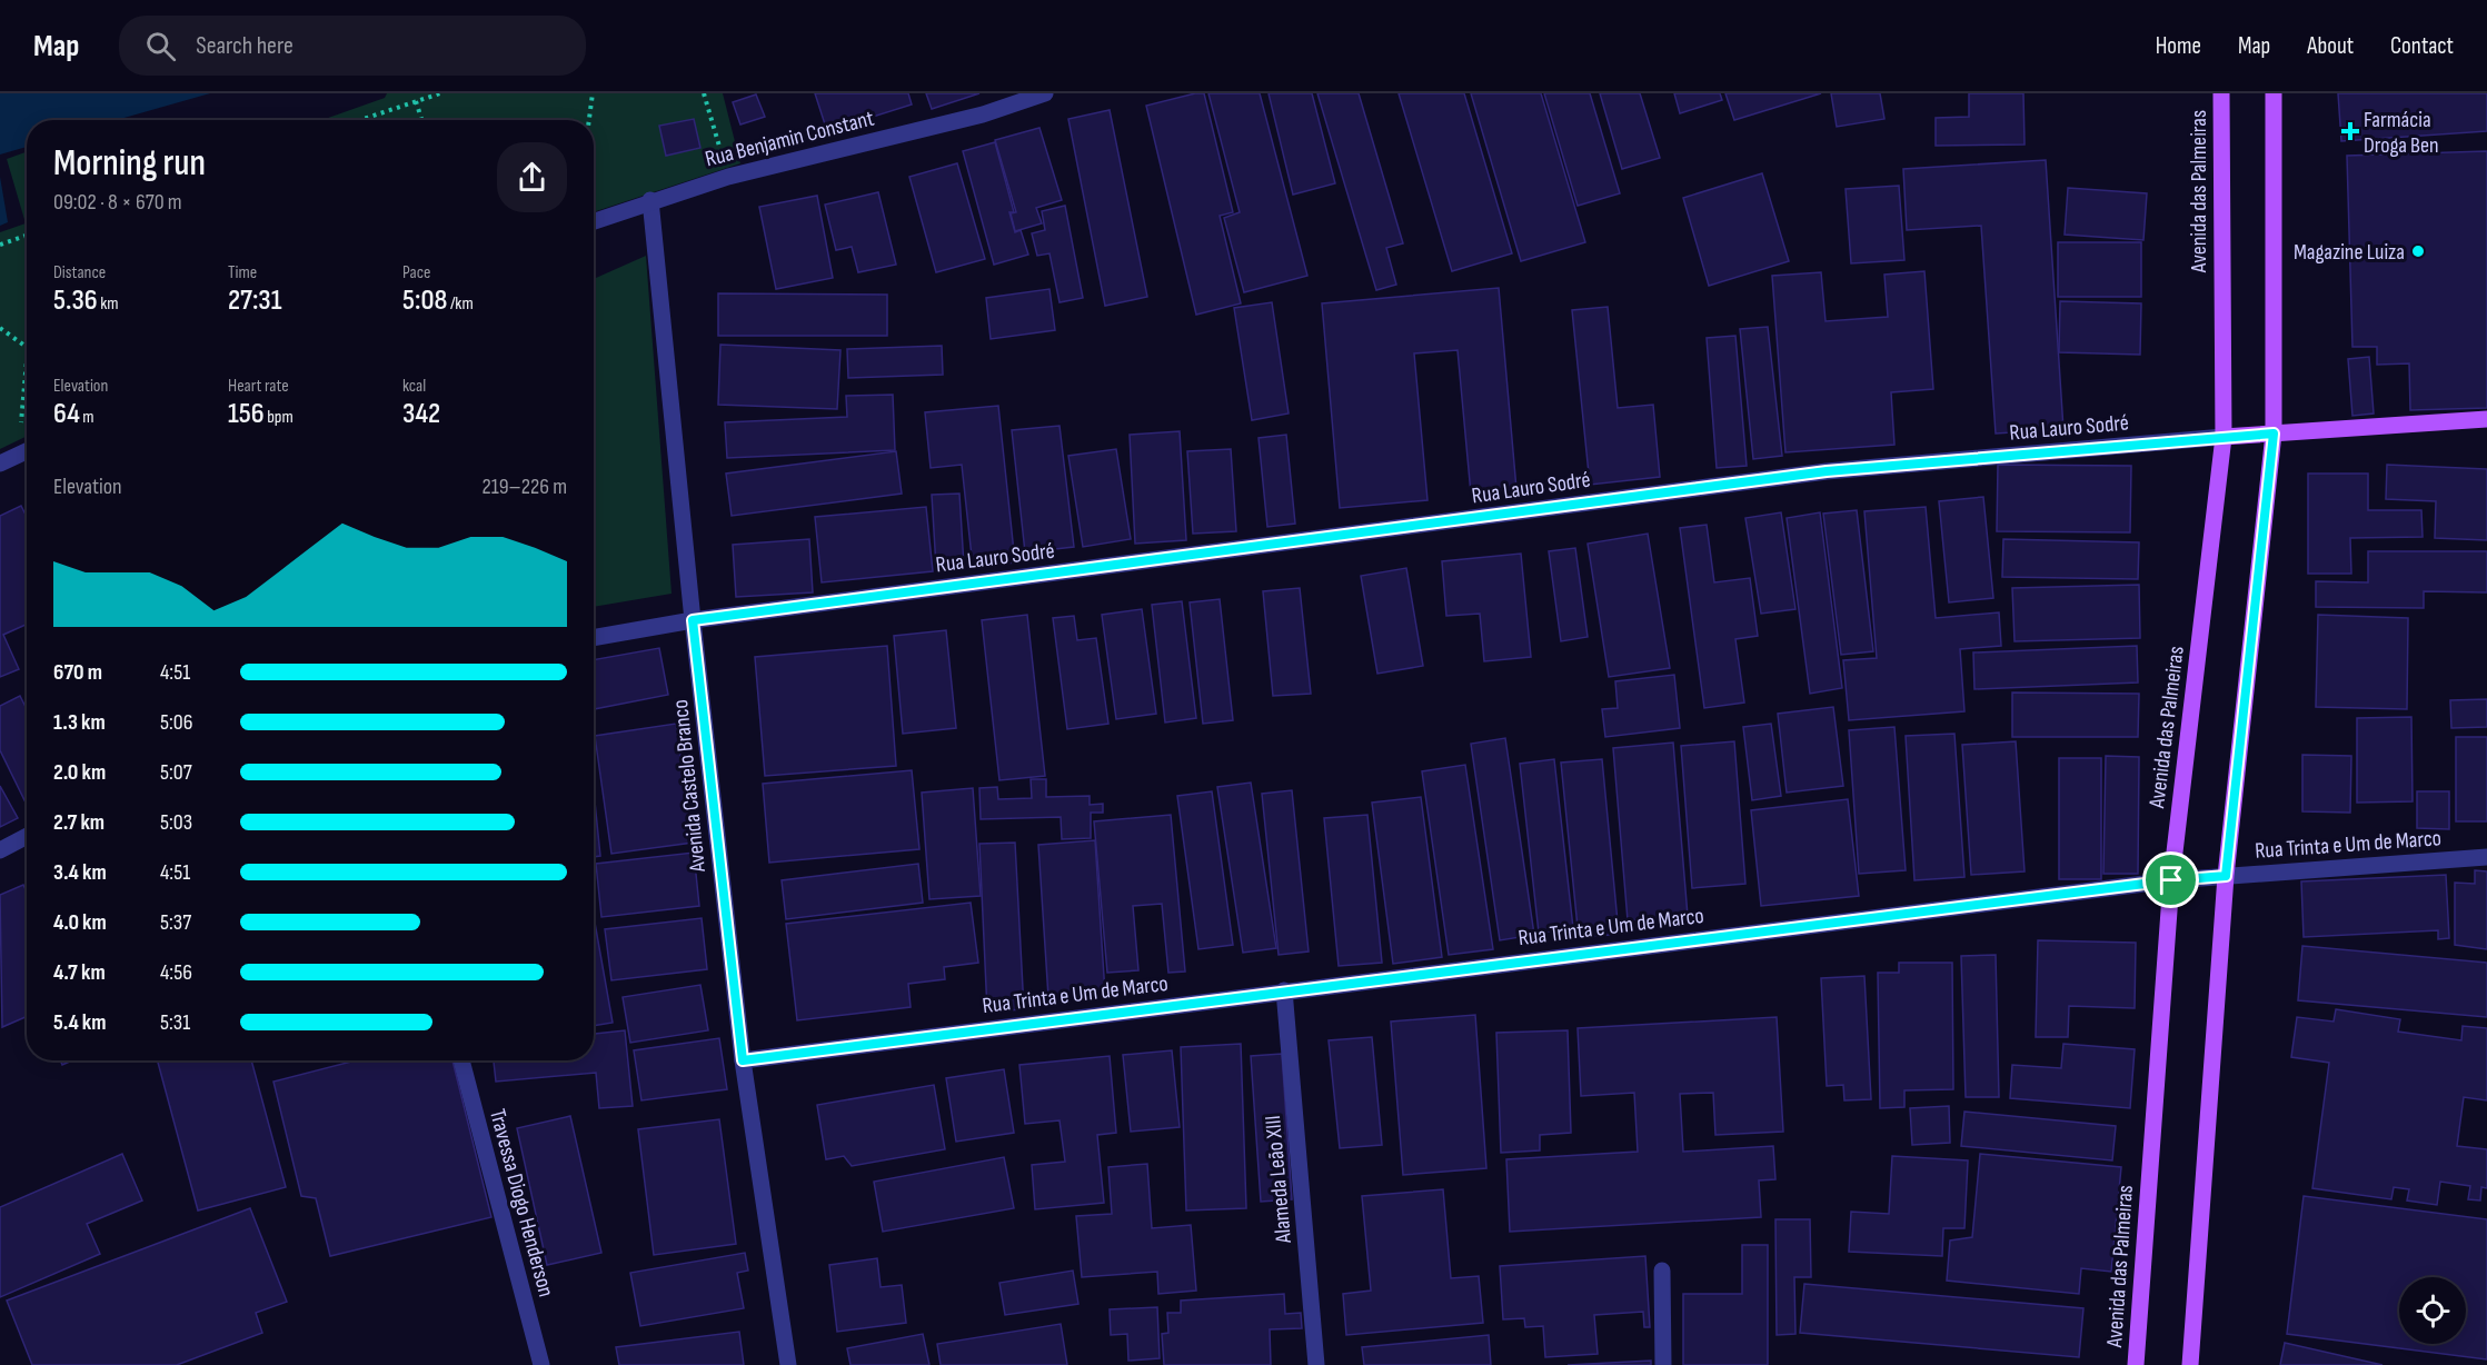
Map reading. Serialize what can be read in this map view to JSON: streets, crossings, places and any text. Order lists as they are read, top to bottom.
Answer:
{
  "streets": {
    "main road": ["Avenida das Palmeiras", "Rua Lauro Sodré"],
    "street": [
      "Rua Benjamin Constant",
      "Avenida Castelo Branco",
      "Rua Trinta e Um de Marco",
      "Alameda Leão XIII",
      "Travessa Diogo Henderson"
    ]
  },
  "crossings": [
    ["Rua Benjamin Constant", "Avenida Castelo Branco"],
    ["Avenida das Palmeiras", "Rua Lauro Sodré"],
    ["Avenida das Palmeiras", "Rua Trinta e Um de Marco"],
    ["Rua Lauro Sodré", "Avenida Castelo Branco"],
    ["Avenida Castelo Branco", "Rua Trinta e Um de Marco"],
    ["Rua Trinta e Um de Marco", "Alameda Leão XIII"]
  ],
  "places": {
    "health": ["Farmácia Droga Ben"],
    "other": ["Magazine Luiza"]
  },
  "page": {
    "header": "Map",
    "search": "Search here",
    "nav": [
      "Home",
      "Map",
      "About",
      "Contact"
    ],
    "heading": ["Morning run", "09:02 · 8 × 670 m"],
    "stats": [
      ["Distance", "5.36 km"],
      ["Time", "27:31"],
      ["Pace", "5:08 /km"],
      ["Elevation", "64 m"],
      ["Heart rate", "156 bpm"],
      ["kcal", "342"]
    ],
    "chart": ["Elevation", "219–226 m"],
    "list": [
      {
        "name": "670 m",
        "note": "4:51"
      },
      {
        "name": "1.3 km",
        "note": "5:06"
      },
      {
        "name": "2.0 km",
        "note": "5:07"
      },
      {
        "name": "2.7 km",
        "note": "5:03"
      },
      {
        "name": "3.4 km",
        "note": "4:51"
      },
      {
        "name": "4.0 km",
        "note": "5:37"
      },
      {
        "name": "4.7 km",
        "note": "4:56"
      },
      {
        "name": "5.4 km",
        "note": "5:31"
      }
    ]
  }
}
